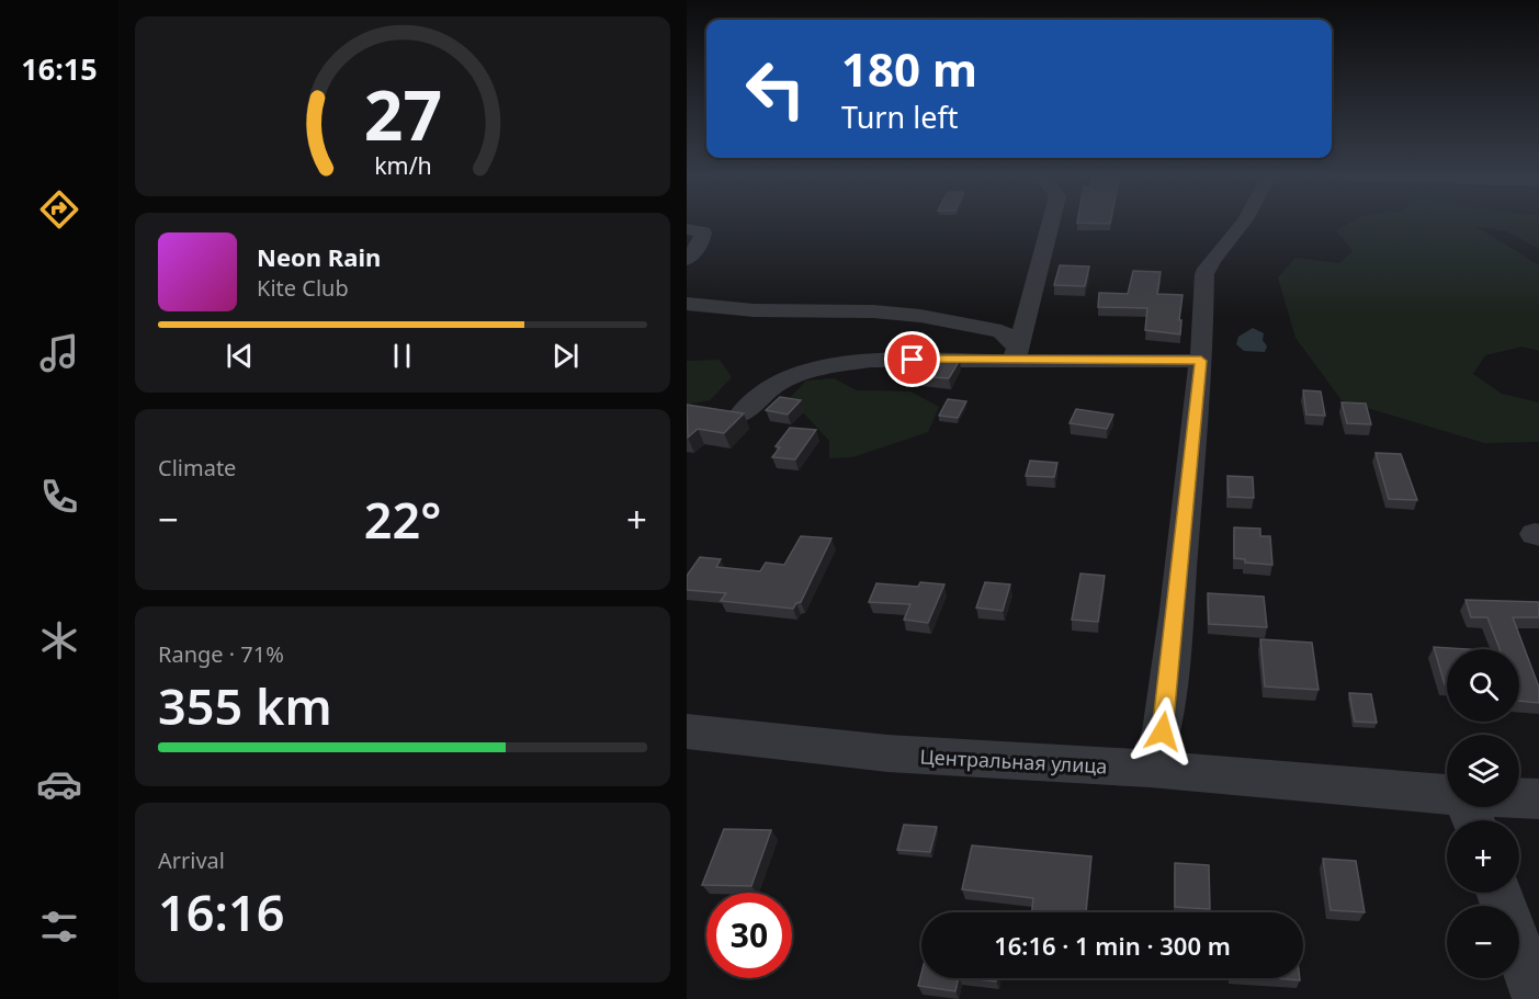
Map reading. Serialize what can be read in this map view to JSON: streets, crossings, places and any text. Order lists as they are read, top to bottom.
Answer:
{
  "streets": {
    "street": ["Центральная улица"]
  },
  "page": {
    "tabs": "16:15",
    "turn": ["180 m", "Turn left"],
    "song": ["Neon Rain", "Kite Club"],
    "tile": [
      "Climate",
      ["Range · 71%", "355 km"],
      ["Arrival", "16:16"]
    ],
    "heat": ["−", "22°", "+"],
    "map_buttons": ["+", "−"],
    "limit": "30",
    "trip": "16:16 · 1 min · 300 m",
    "gauge": ["27", "km/h"]
  }
}
